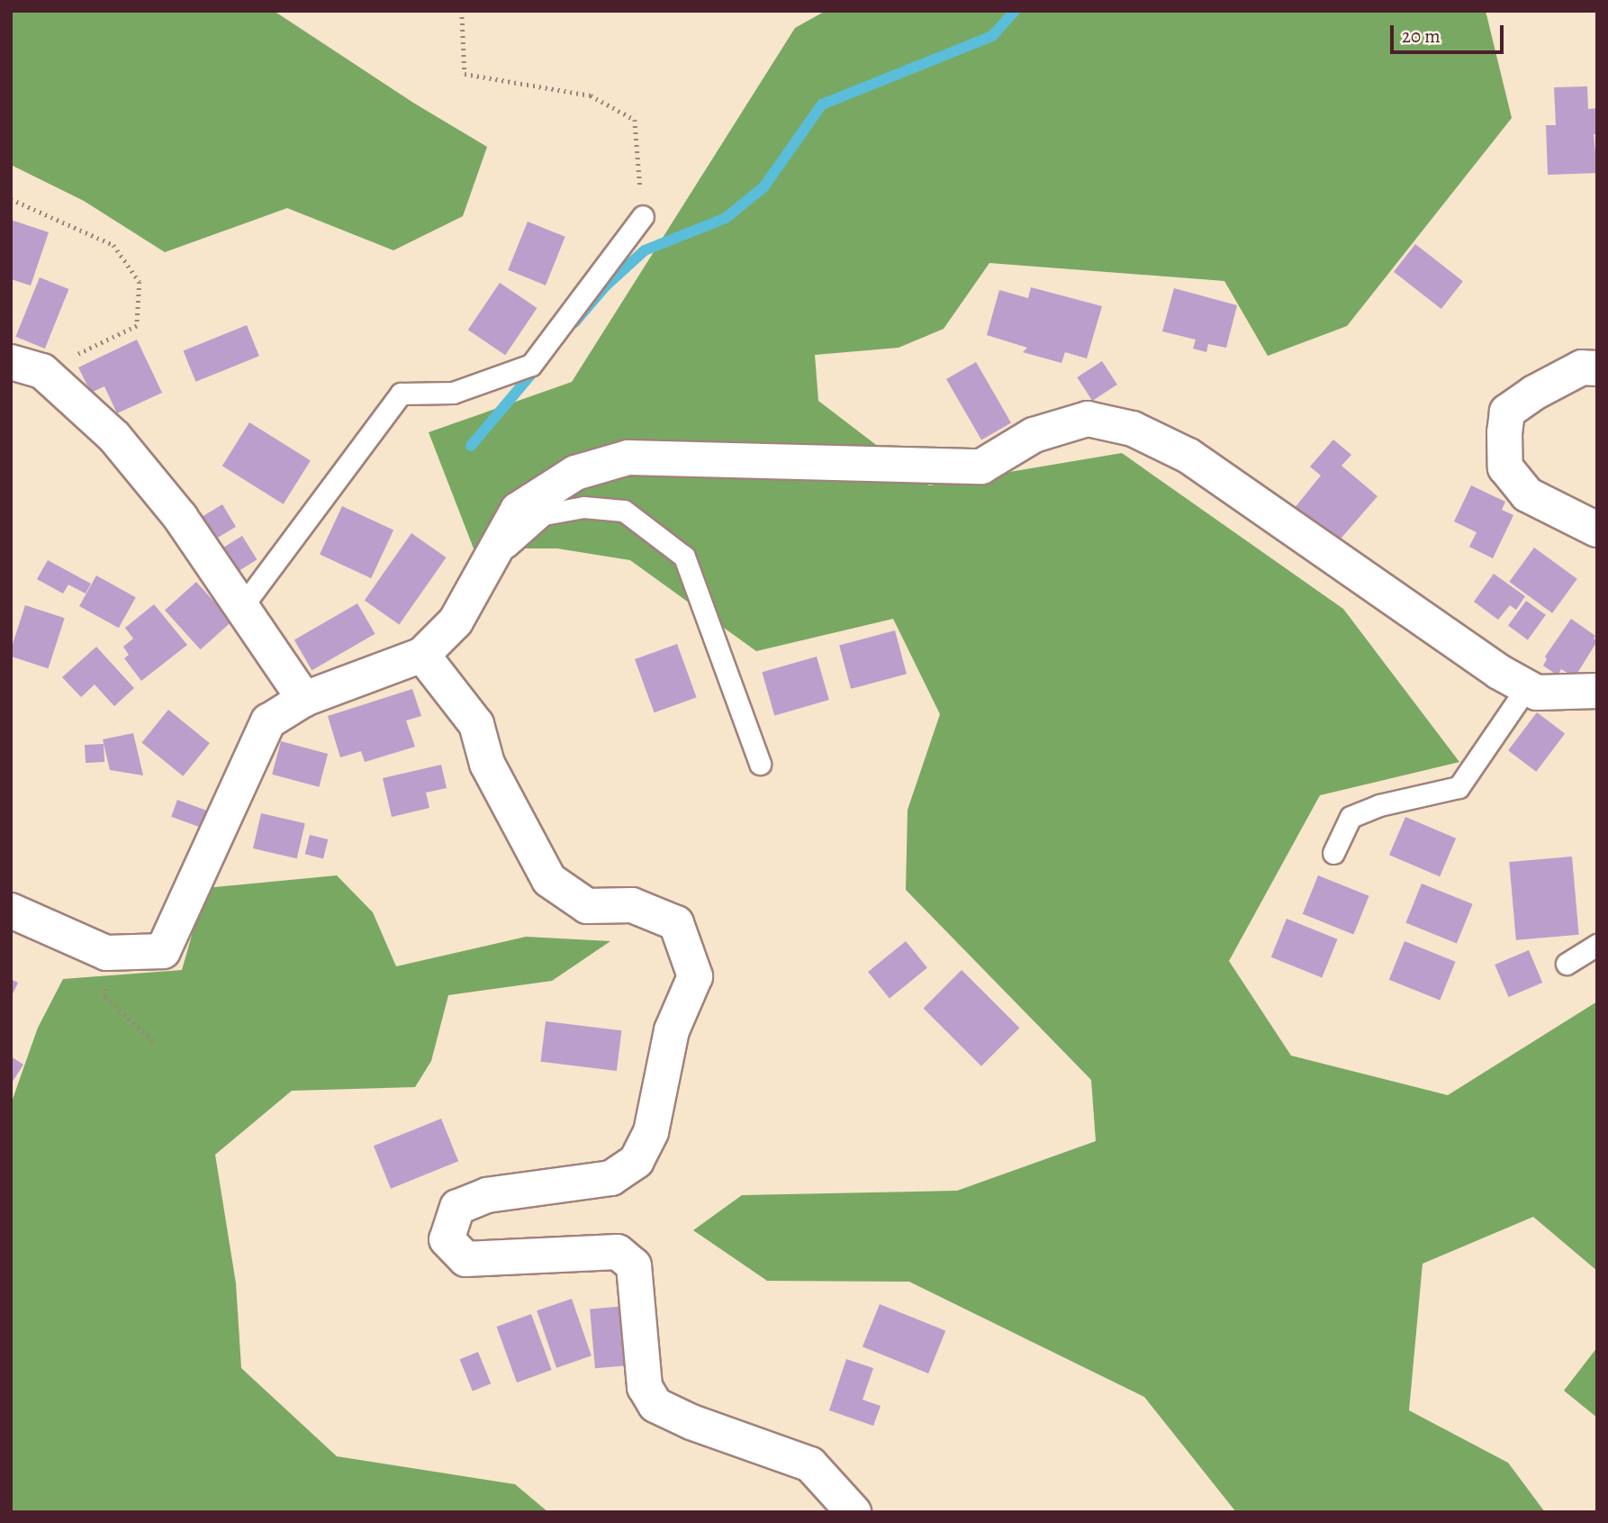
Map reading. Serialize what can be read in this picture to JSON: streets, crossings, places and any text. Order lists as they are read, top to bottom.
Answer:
{
  "scale_bar": "20 m"
}
